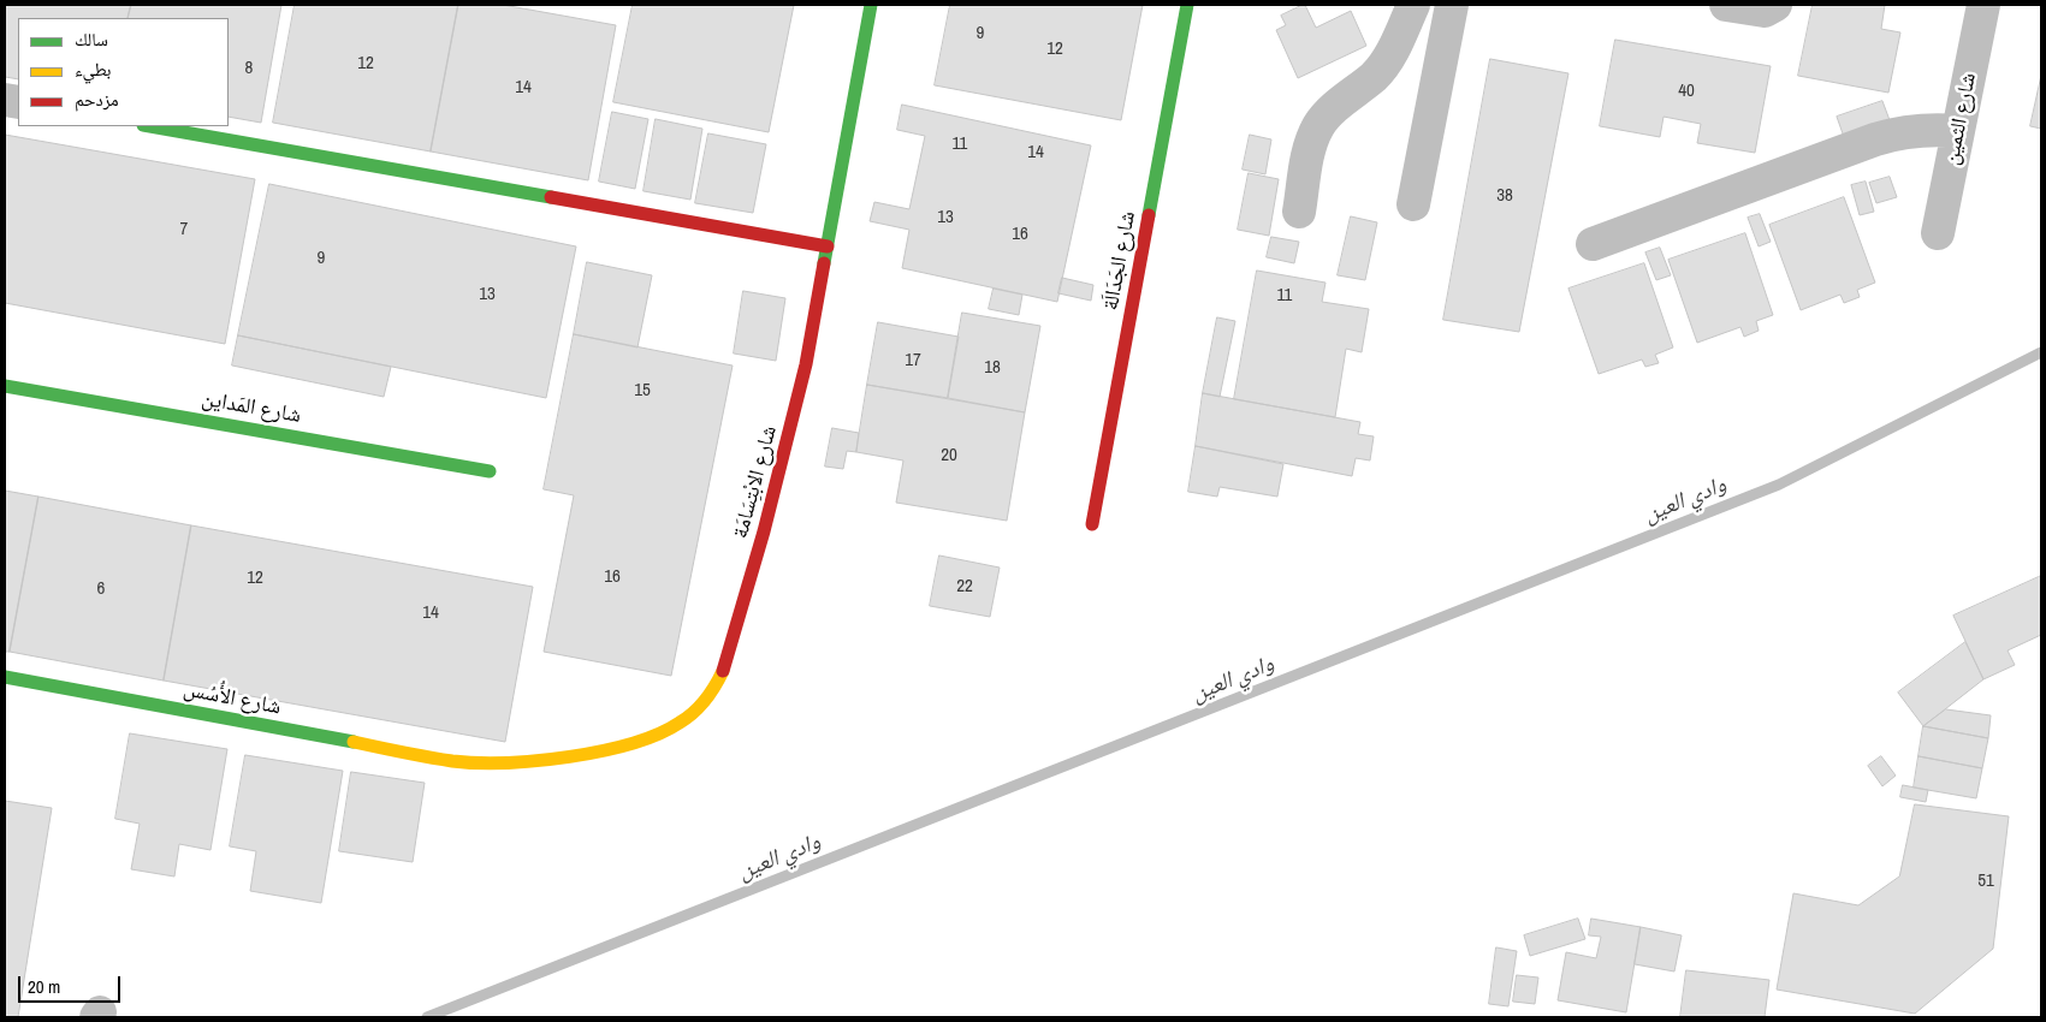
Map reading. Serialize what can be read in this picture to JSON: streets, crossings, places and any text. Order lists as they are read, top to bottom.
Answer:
{
  "streets": {
    "street": [
      "شارع الثمين",
      "شارع الجَدَالَة",
      "شارع المَداين",
      "شارع الابْتِسَامَة",
      "شارع الأُسُس"
    ]
  },
  "crossings": [
    ["شارع الابْتِسَامَة", "شارع الأُسُس"]
  ],
  "water": ["وادي العين"],
  "house_numbers": [
    "9",
    "12",
    "12",
    "8",
    "14",
    "40",
    "11",
    "14",
    "38",
    "13",
    "7",
    "16",
    "9",
    "13",
    "11",
    "17",
    "18",
    "15",
    "20",
    "16",
    "12",
    "22",
    "6",
    "14",
    "51"
  ],
  "legend": ["سالك", "بطيء", "مزدحم"],
  "scale_bar": "20 m"
}
